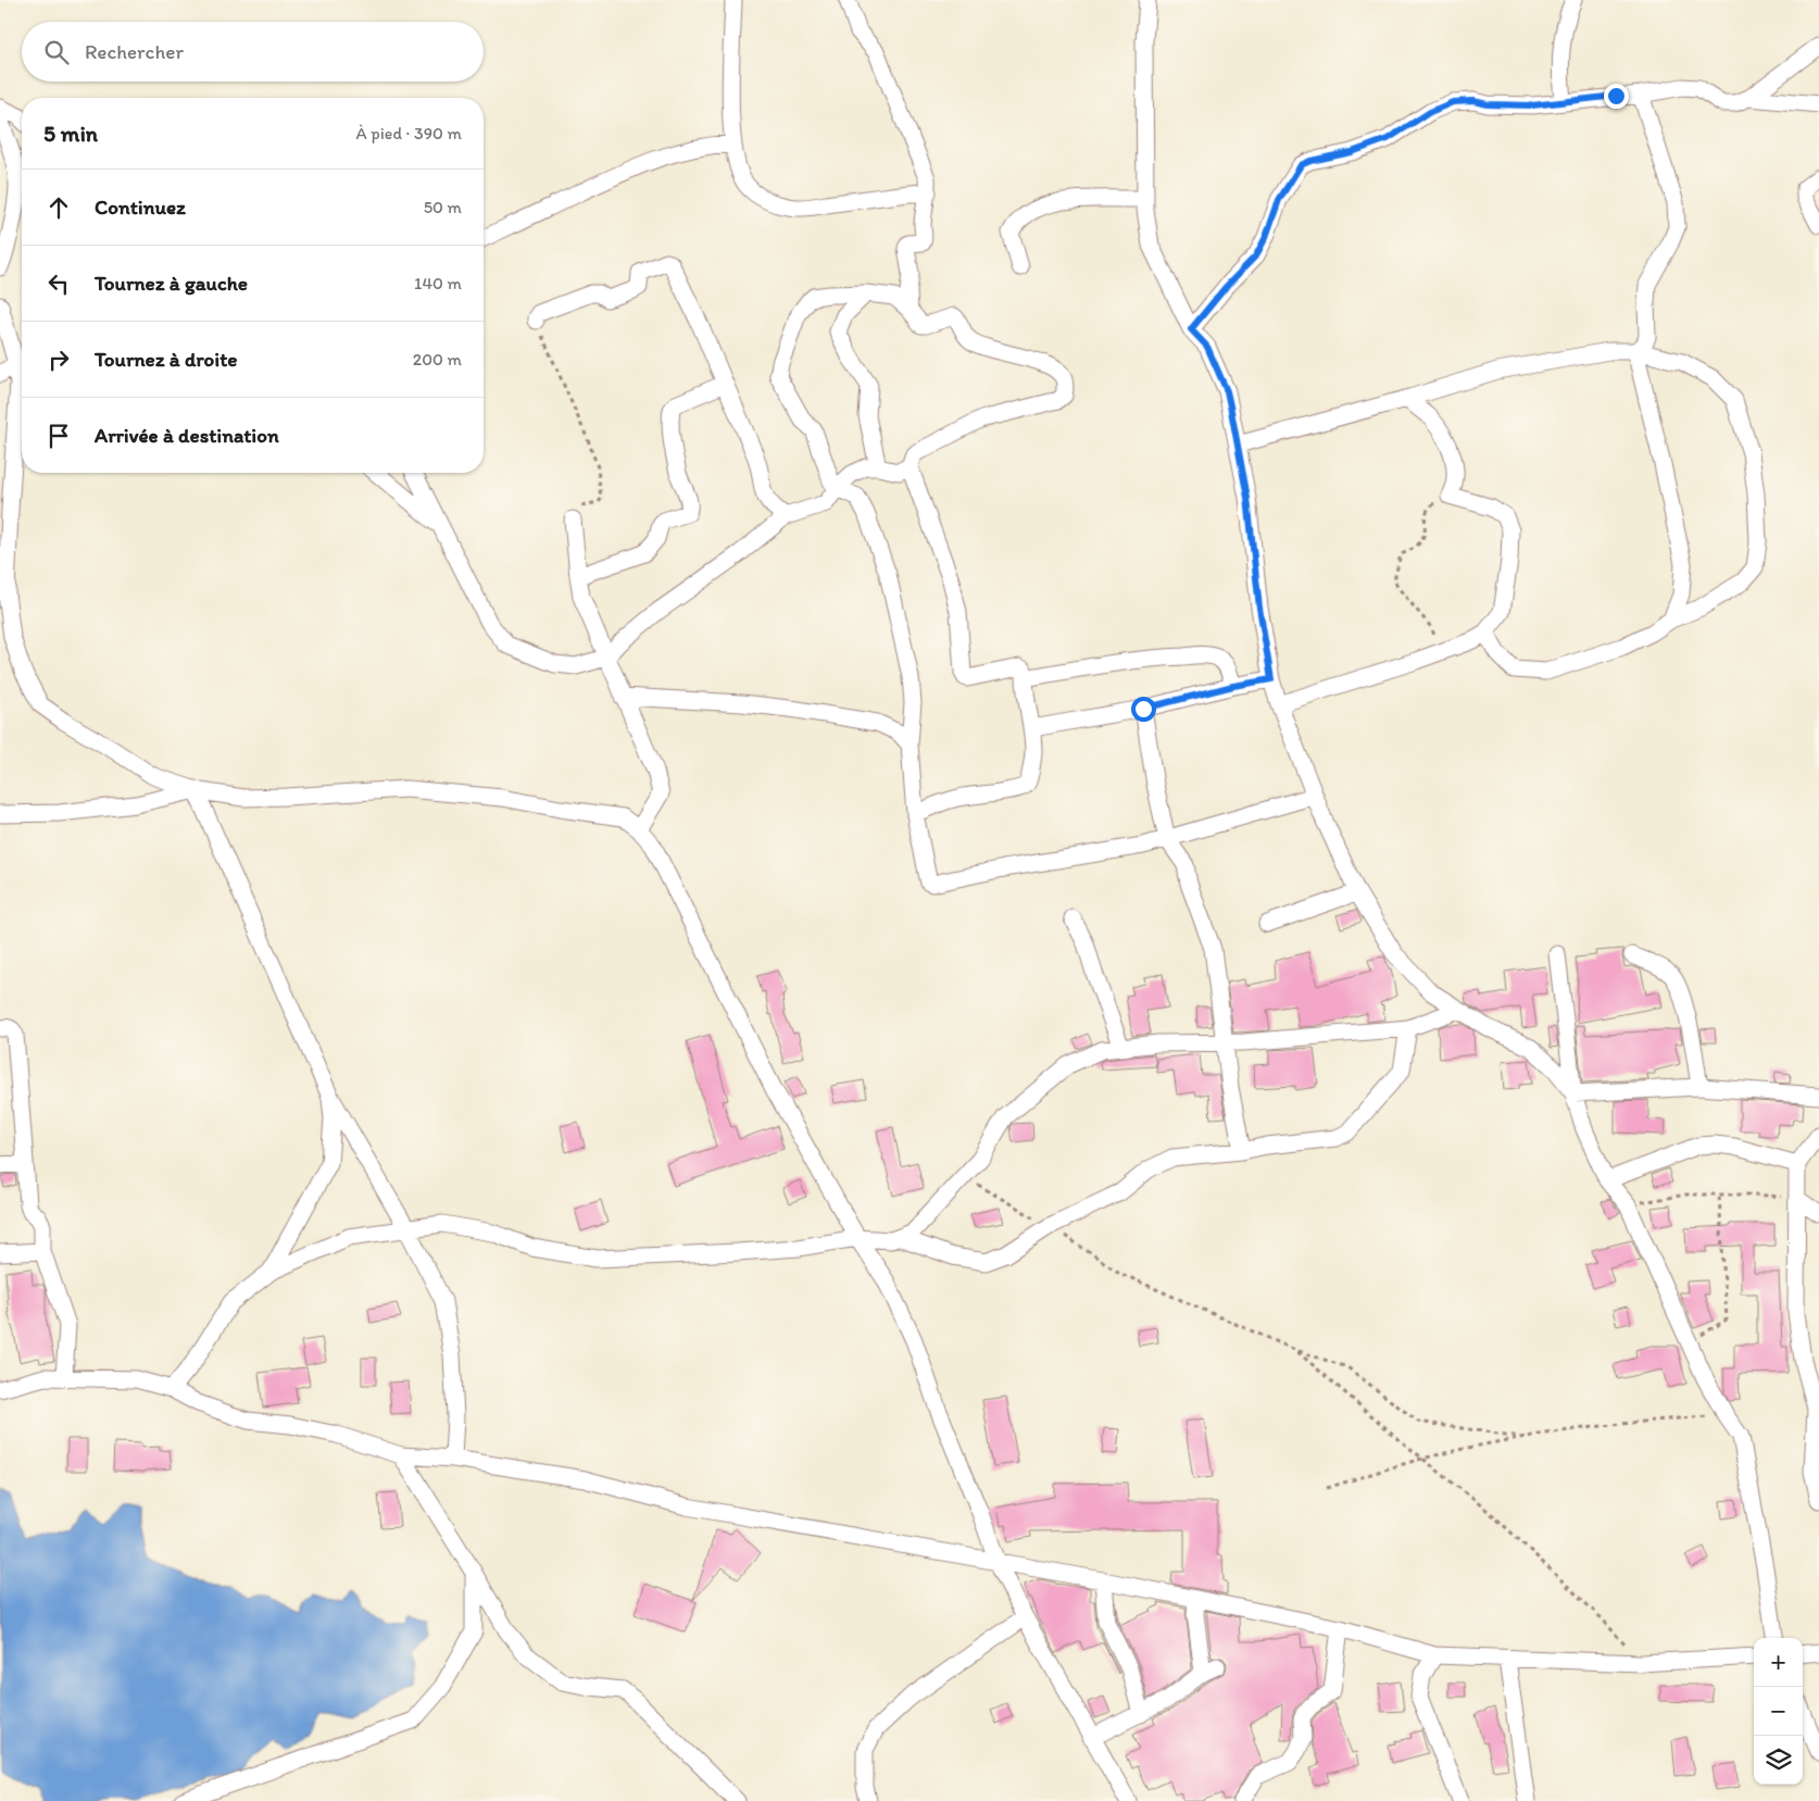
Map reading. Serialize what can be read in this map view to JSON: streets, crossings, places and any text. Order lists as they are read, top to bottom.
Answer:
{
  "page": {
    "search": "Rechercher",
    "heading": ["5 min", "À pied · 390 m"],
    "list": [
      ["Continuez", "50 m"],
      ["Tournez à gauche", "140 m"],
      ["Tournez à droite", "200 m"],
      "Arrivée à destination"
    ],
    "map_buttons": ["+", "−"]
  }
}
